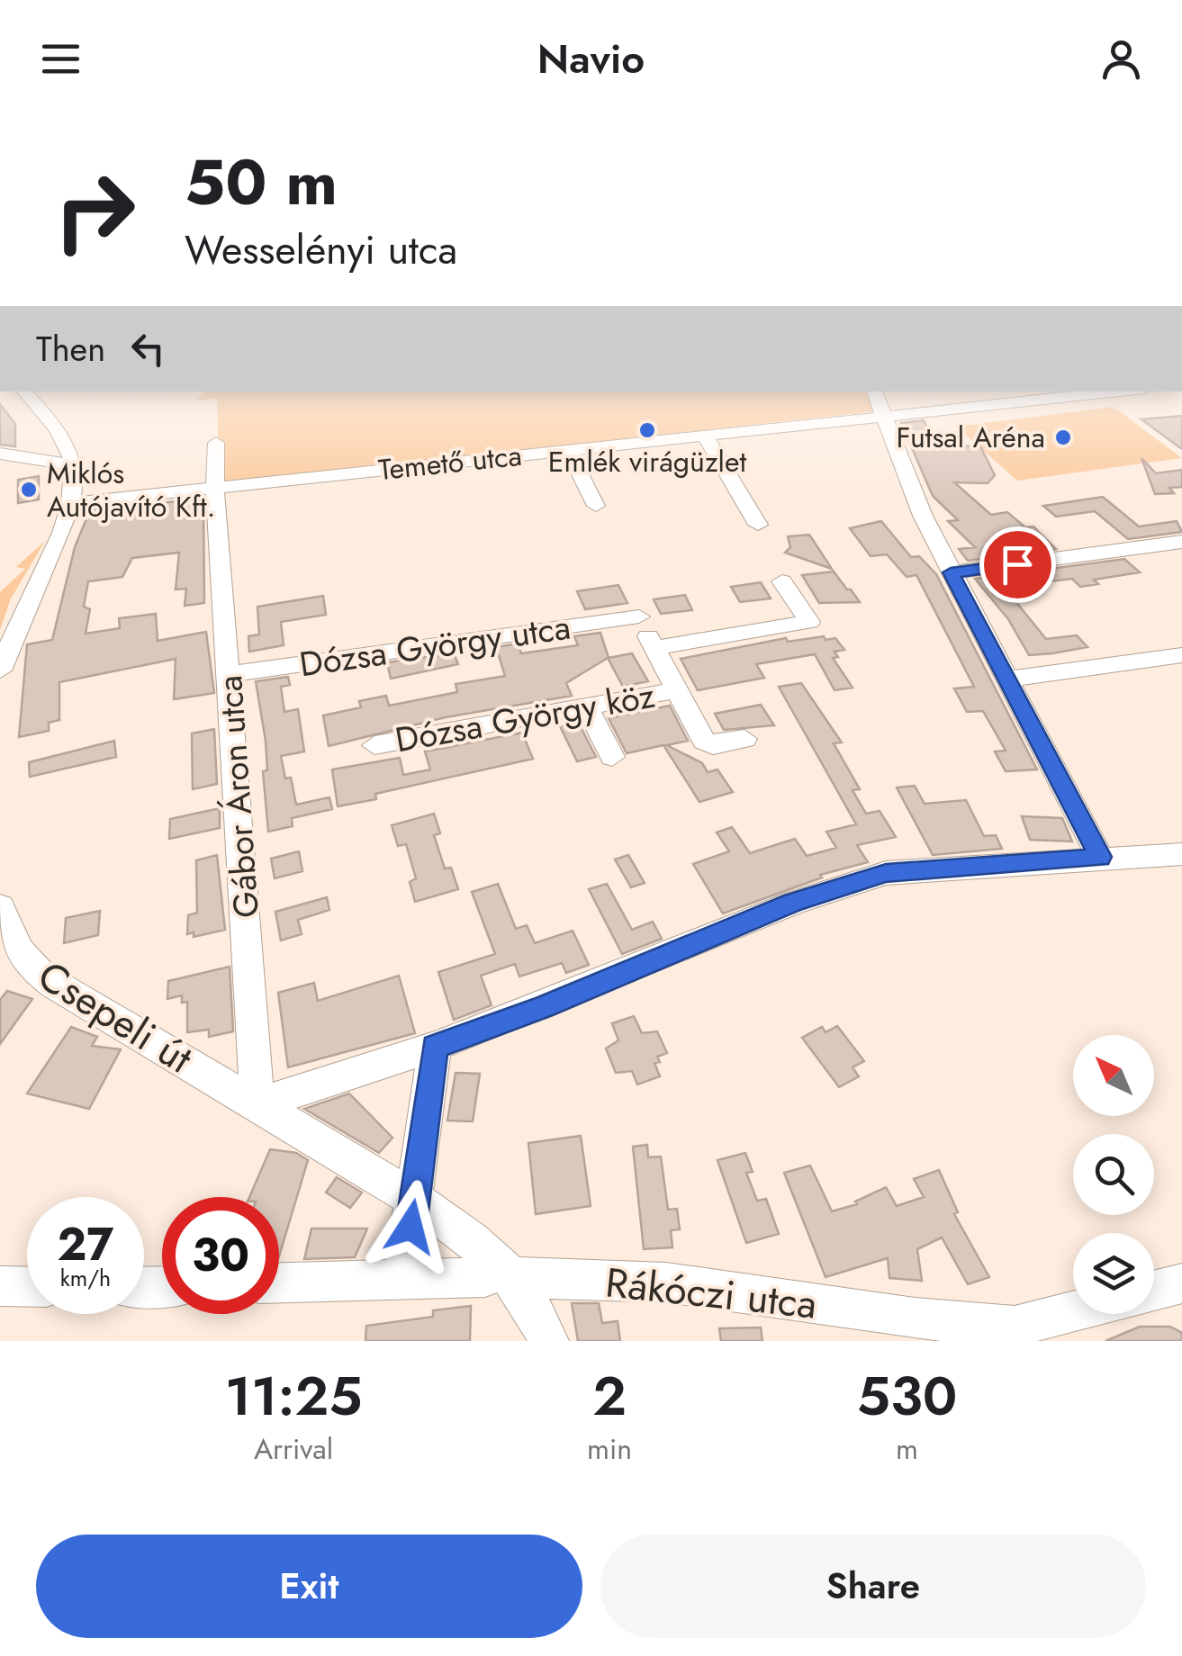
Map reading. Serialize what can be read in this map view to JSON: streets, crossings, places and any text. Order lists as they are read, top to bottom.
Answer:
{
  "streets": {
    "street": [
      "Temető utca",
      "Dózsa György utca",
      "Dózsa György köz",
      "Gábor Áron utca",
      "Csepeli út",
      "Rákóczi utca"
    ]
  },
  "crossings": [
    ["Temető utca", "Gábor Áron utca"],
    ["Dózsa György utca", "Dózsa György köz"],
    ["Dózsa György utca", "Gábor Áron utca"],
    ["Gábor Áron utca", "Csepeli út"],
    ["Csepeli út", "Rákóczi utca"]
  ],
  "places": ["Emlék virágüzlet", "Futsal Aréna", "Miklós Autójavító Kft."],
  "north": "top left",
  "page": {
    "header": "Navio",
    "turn": ["50 m", "Wesselényi utca"],
    "then": "Then",
    "speed": "27 km/h",
    "limit": "30",
    "eta": [
      "11:25",
      "Arrival",
      "2",
      "min",
      "530",
      "m"
    ],
    "buttons": ["Exit", "Share"]
  }
}
